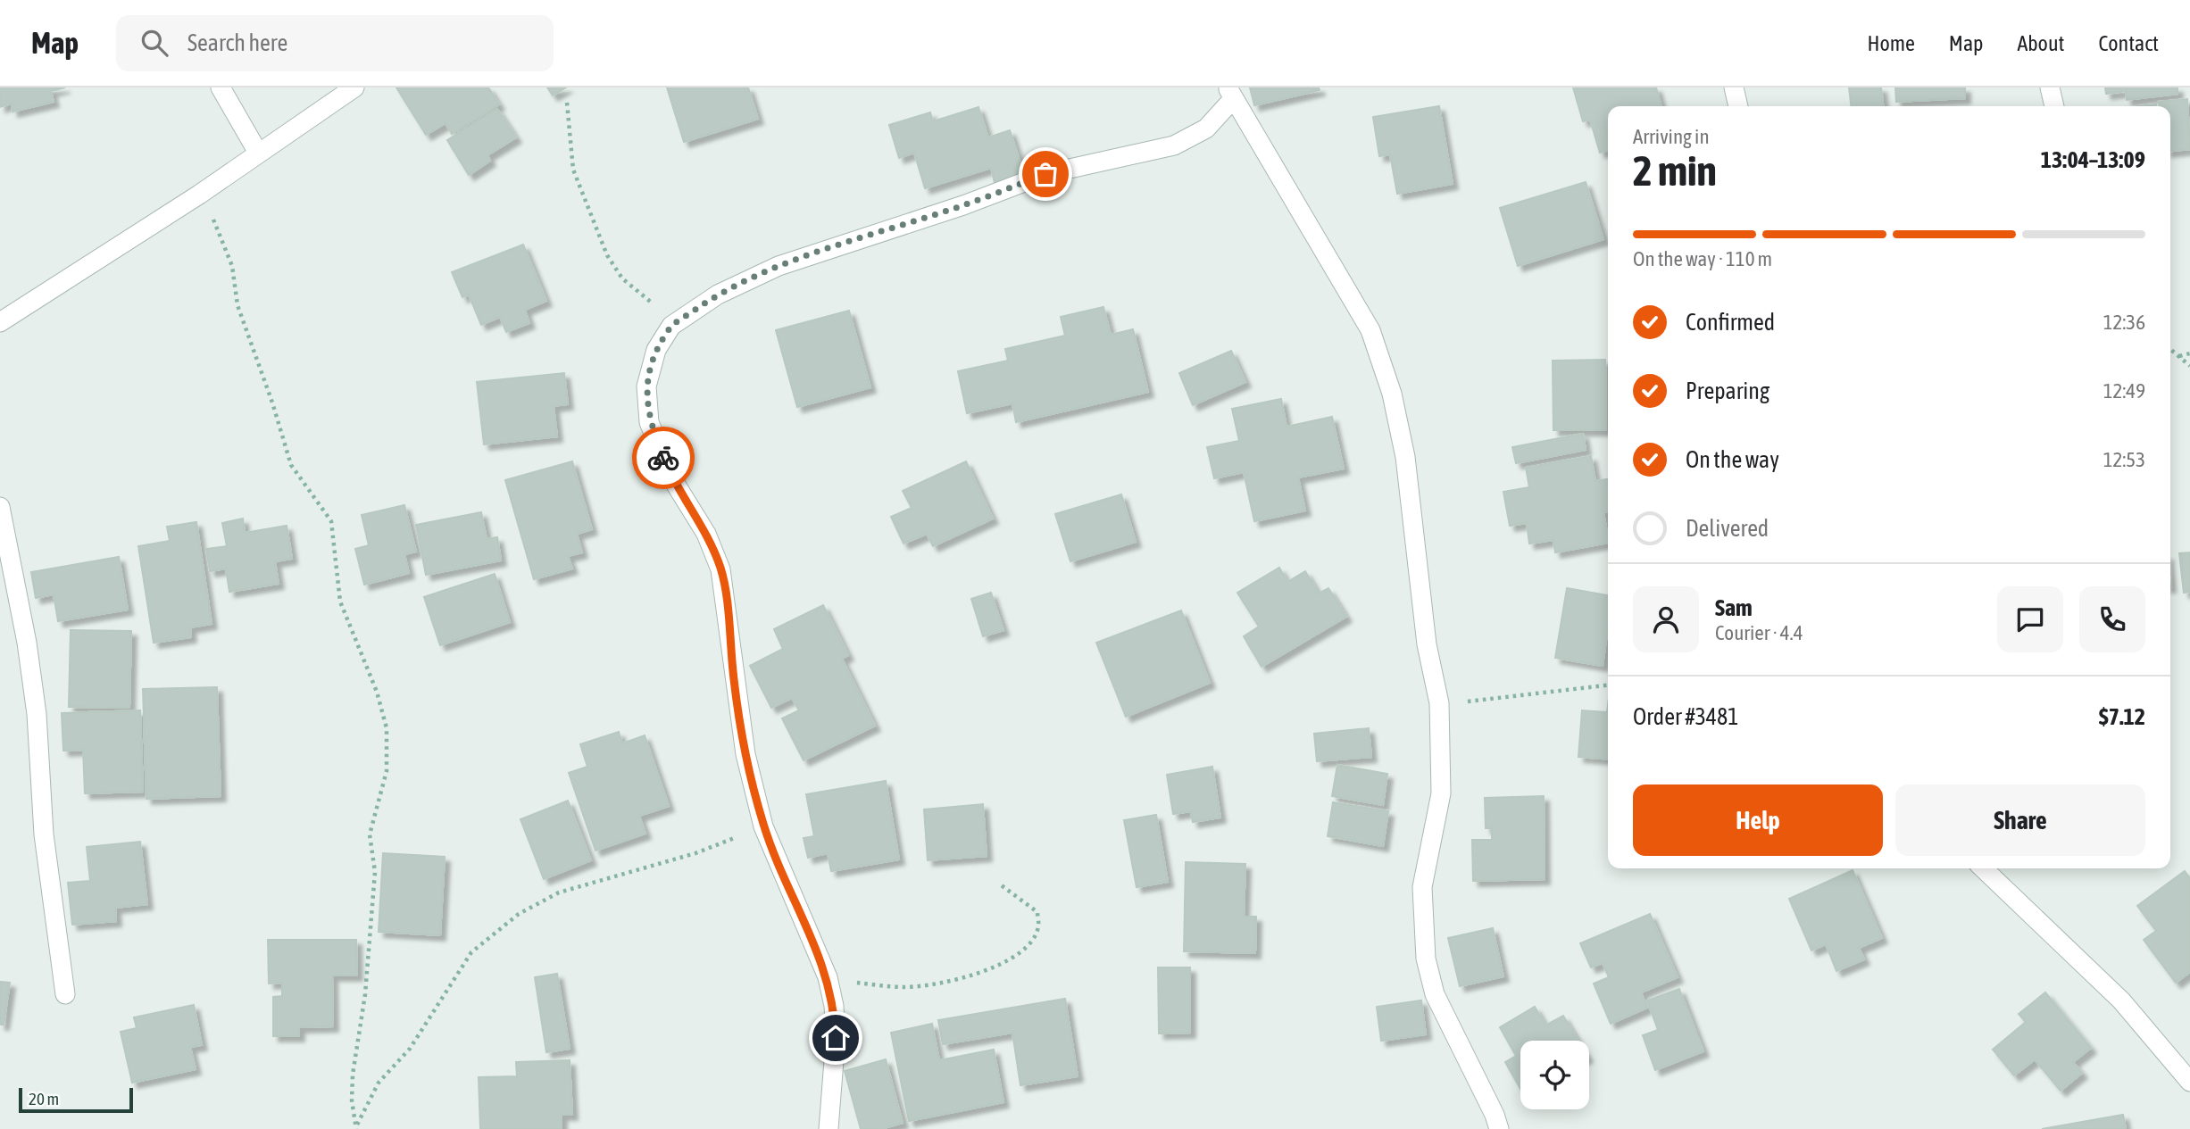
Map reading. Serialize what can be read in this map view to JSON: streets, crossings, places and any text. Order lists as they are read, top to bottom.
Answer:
{
  "scale_bar": "20 m",
  "page": {
    "header": "Map",
    "search": "Search here",
    "nav": [
      "Home",
      "Map",
      "About",
      "Contact"
    ],
    "heading": ["2 min", "Arriving in", "13:04–13:09"],
    "panel": [
      "Sam",
      "Courier · 4.4",
      "Order #3481",
      "$7.12"
    ],
    "bar": "On the way · 110 m",
    "list": [
      ["Confirmed", "12:36"],
      ["Preparing", "12:49"],
      ["On the way", "12:53"],
      "Delivered"
    ],
    "buttons": ["Help", "Share"],
    "scale": "20 m"
  }
}
